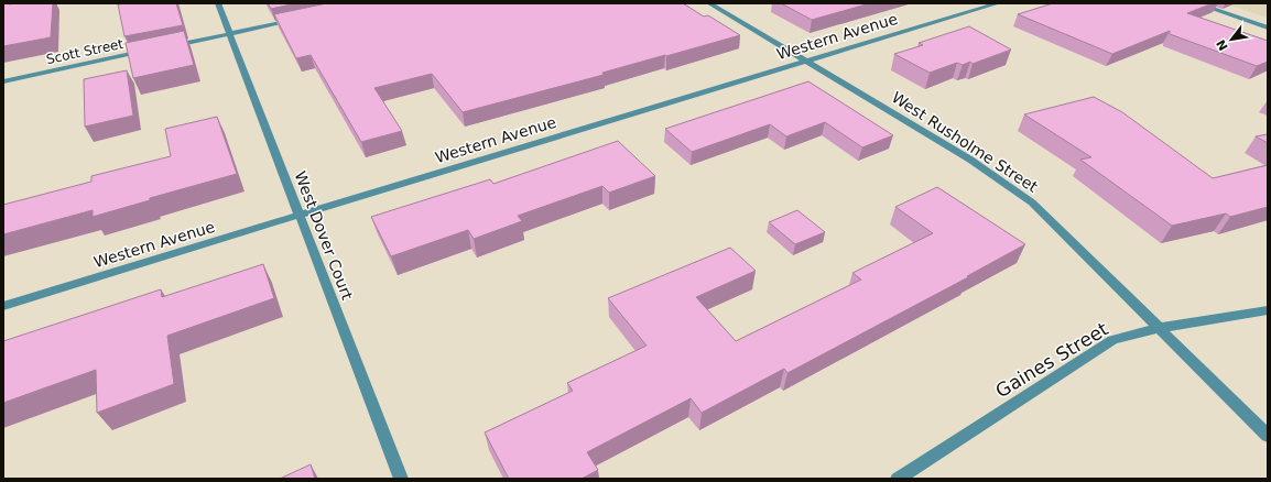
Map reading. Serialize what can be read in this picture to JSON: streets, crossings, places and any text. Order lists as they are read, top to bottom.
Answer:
{
  "streets": {
    "street": [
      "Western Avenue",
      "Scott Street",
      "West Rusholme Street",
      "West Dover Court",
      "Gaines Street"
    ]
  },
  "crossings": [
    ["Western Avenue", "West Rusholme Street"],
    ["Western Avenue", "West Dover Court"],
    ["West Rusholme Street", "Gaines Street"]
  ],
  "north": "bottom left"
}
